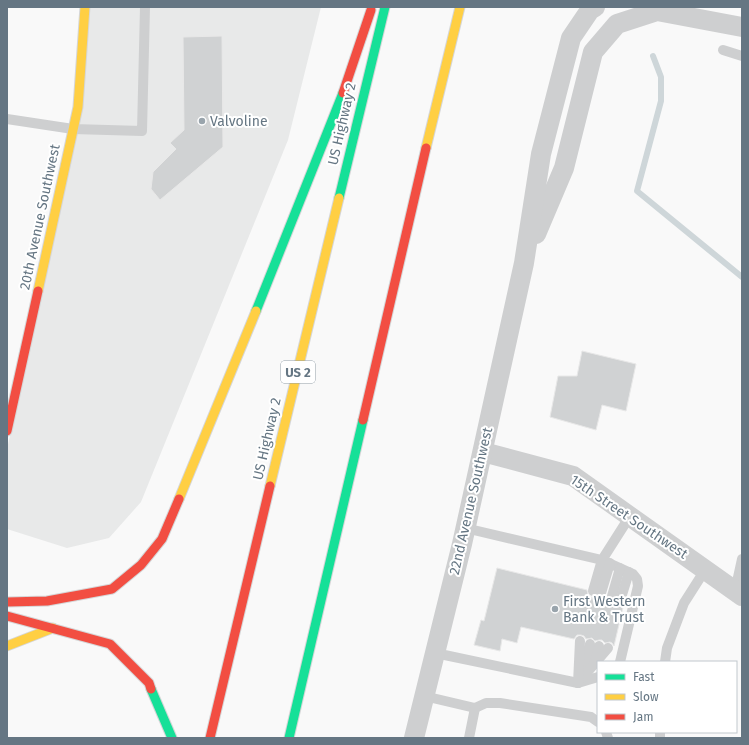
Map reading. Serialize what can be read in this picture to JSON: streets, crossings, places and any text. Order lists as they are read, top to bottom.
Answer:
{
  "streets": {
    "main road": ["US Highway 2", "20th Avenue Southwest", "US 2"],
    "street": ["22nd Avenue Southwest", "15th Street Southwest"]
  },
  "crossings": [
    ["22nd Avenue Southwest", "15th Street Southwest"]
  ],
  "places": ["Valvoline", "First Western Bank & Trust"],
  "legend": ["Fast", "Slow", "Jam"]
}
